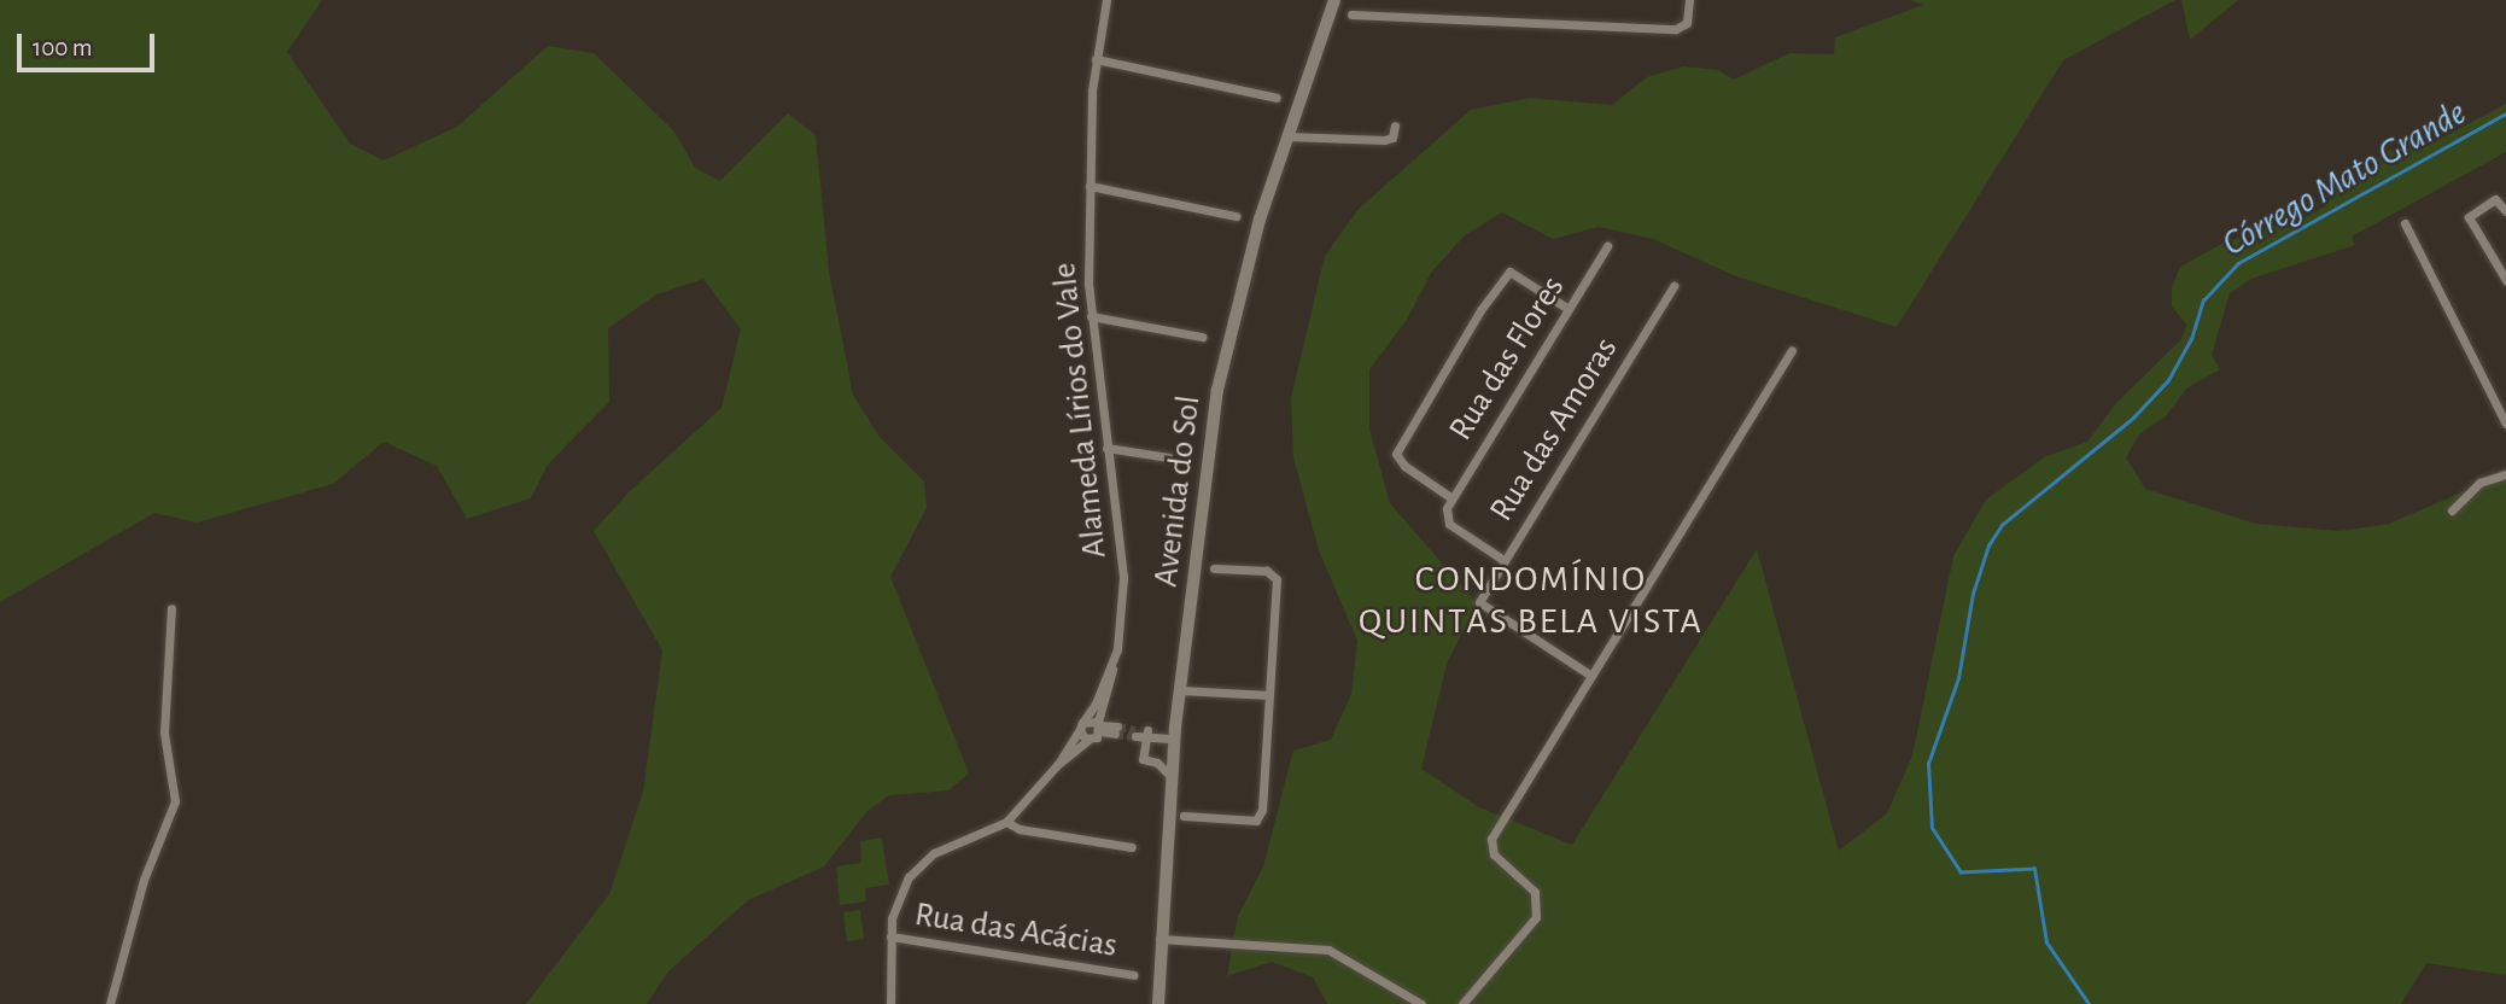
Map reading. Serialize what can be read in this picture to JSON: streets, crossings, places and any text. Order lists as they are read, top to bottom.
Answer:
{
  "streets": {
    "street": [
      "Rua das Flores",
      "Alameda Lírios do Vale",
      "Rua das Amoras",
      "Avenida do Sol",
      "Rua das Acácias"
    ]
  },
  "districts": ["CONDOMÍNIO QUINTAS BELA VISTA"],
  "water": ["Córrego Mato Grande"],
  "scale_bar": "100 m"
}
